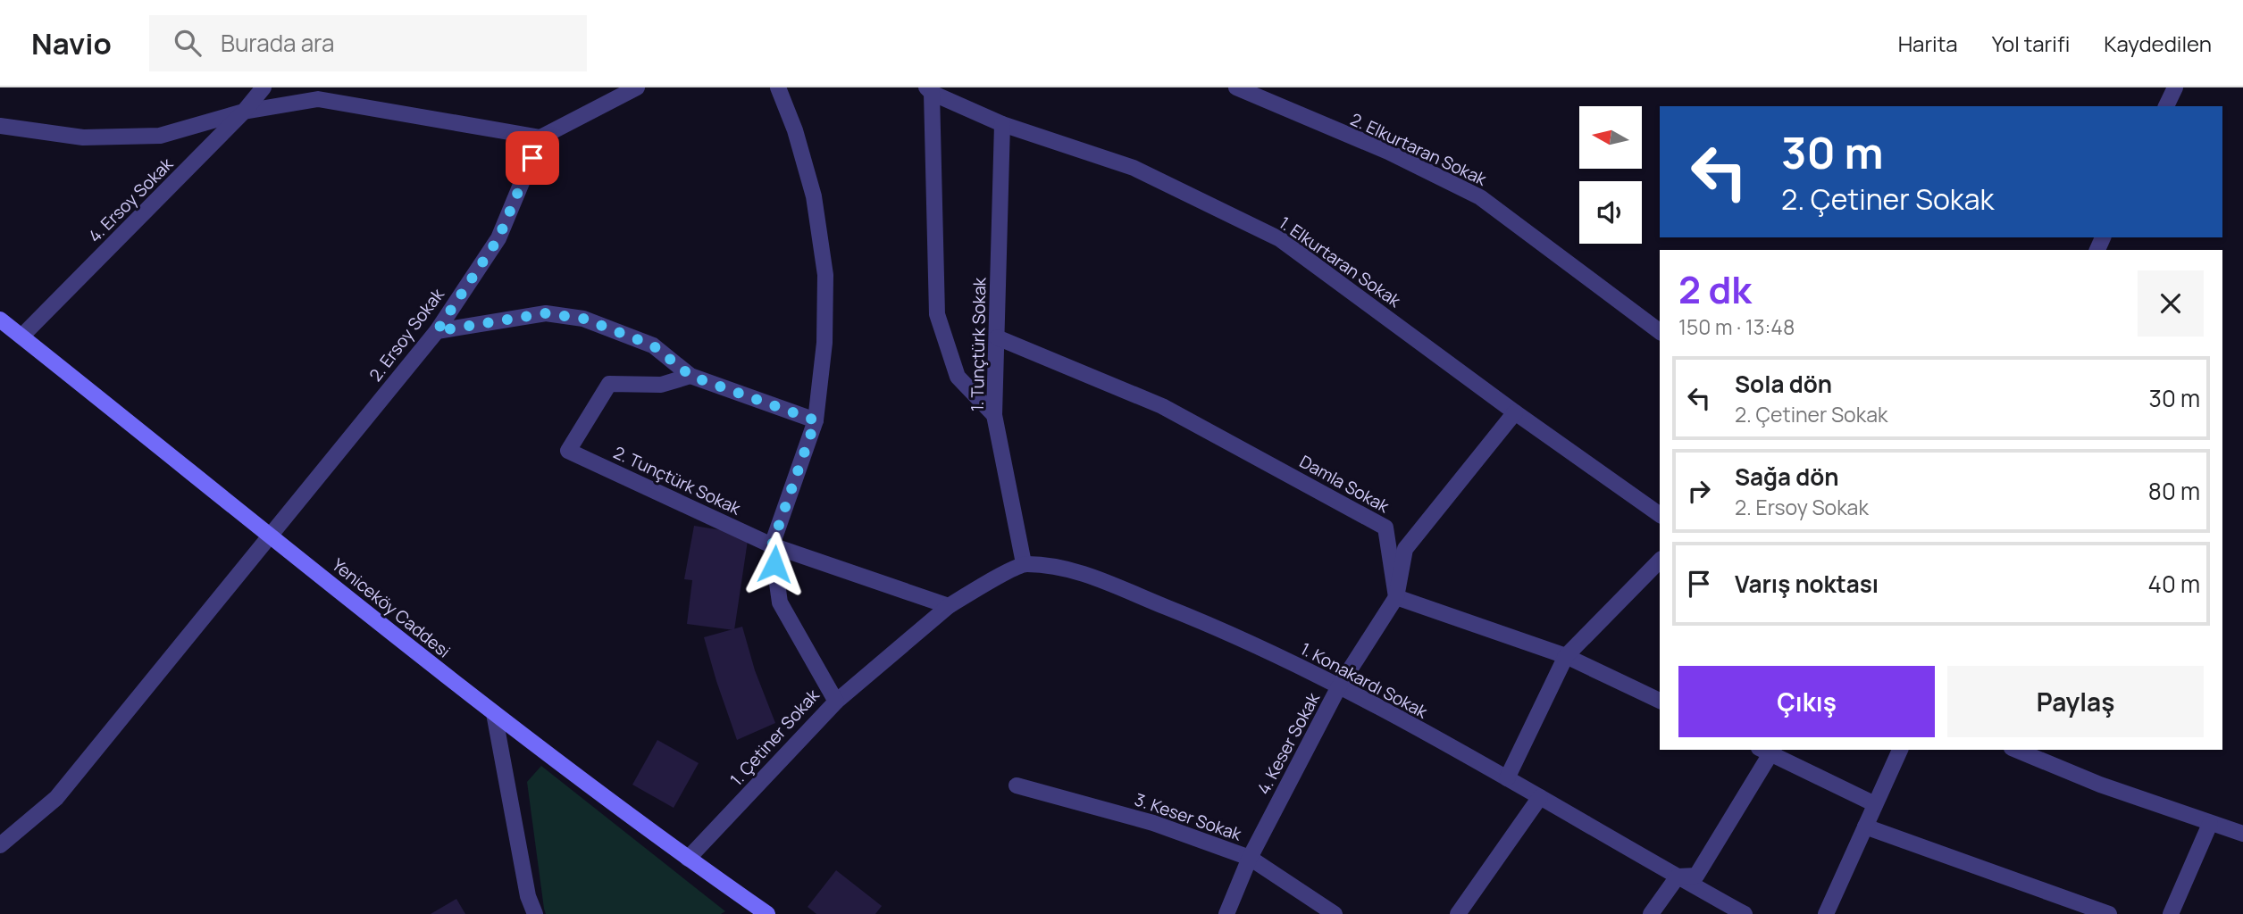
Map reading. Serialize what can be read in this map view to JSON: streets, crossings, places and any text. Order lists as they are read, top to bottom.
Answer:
{
  "streets": {
    "street": [
      "2. Elkurtaran Sokak",
      "4. Ersoy Sokak",
      "1. Elkurtaran Sokak",
      "2. Ersoy Sokak",
      "1. Tunçtürk Sokak",
      "2. Tunçtürk Sokak",
      "Damla Sokak",
      "Yeniceköy Caddesi",
      "1. Konakardı Sokak",
      "1. Çetiner Sokak",
      "4. Keser Sokak",
      "3. Keser Sokak"
    ]
  },
  "crossings": [
    ["4. Ersoy Sokak", "Yeniceköy Caddesi"],
    ["1. Elkurtaran Sokak", "1. Tunçtürk Sokak"],
    ["1. Elkurtaran Sokak", "4. Keser Sokak"],
    ["2. Ersoy Sokak", "Yeniceköy Caddesi"],
    ["1. Tunçtürk Sokak", "Damla Sokak"],
    ["1. Tunçtürk Sokak", "1. Konakardı Sokak"],
    ["2. Tunçtürk Sokak", "1. Çetiner Sokak"],
    ["Damla Sokak", "4. Keser Sokak"],
    ["Yeniceköy Caddesi", "1. Çetiner Sokak"],
    ["1. Konakardı Sokak", "4. Keser Sokak"],
    ["4. Keser Sokak", "3. Keser Sokak"]
  ],
  "north": "left",
  "page": {
    "header": "Navio",
    "search": "Burada ara",
    "nav": ["Harita", "Yol tarifi", "Kaydedilen"],
    "turn": ["30 m", "2. Çetiner Sokak"],
    "heading": ["2 dk", "150 m · 13:48"],
    "list": [
      {
        "name": "Sola dön",
        "note": "2. Çetiner Sokak",
        "value": "30 m"
      },
      {
        "name": "Sağa dön",
        "note": "2. Ersoy Sokak",
        "value": "80 m"
      },
      {
        "name": "Varış noktası",
        "value": "40 m"
      }
    ],
    "buttons": ["Çıkış", "Paylaş"]
  }
}
